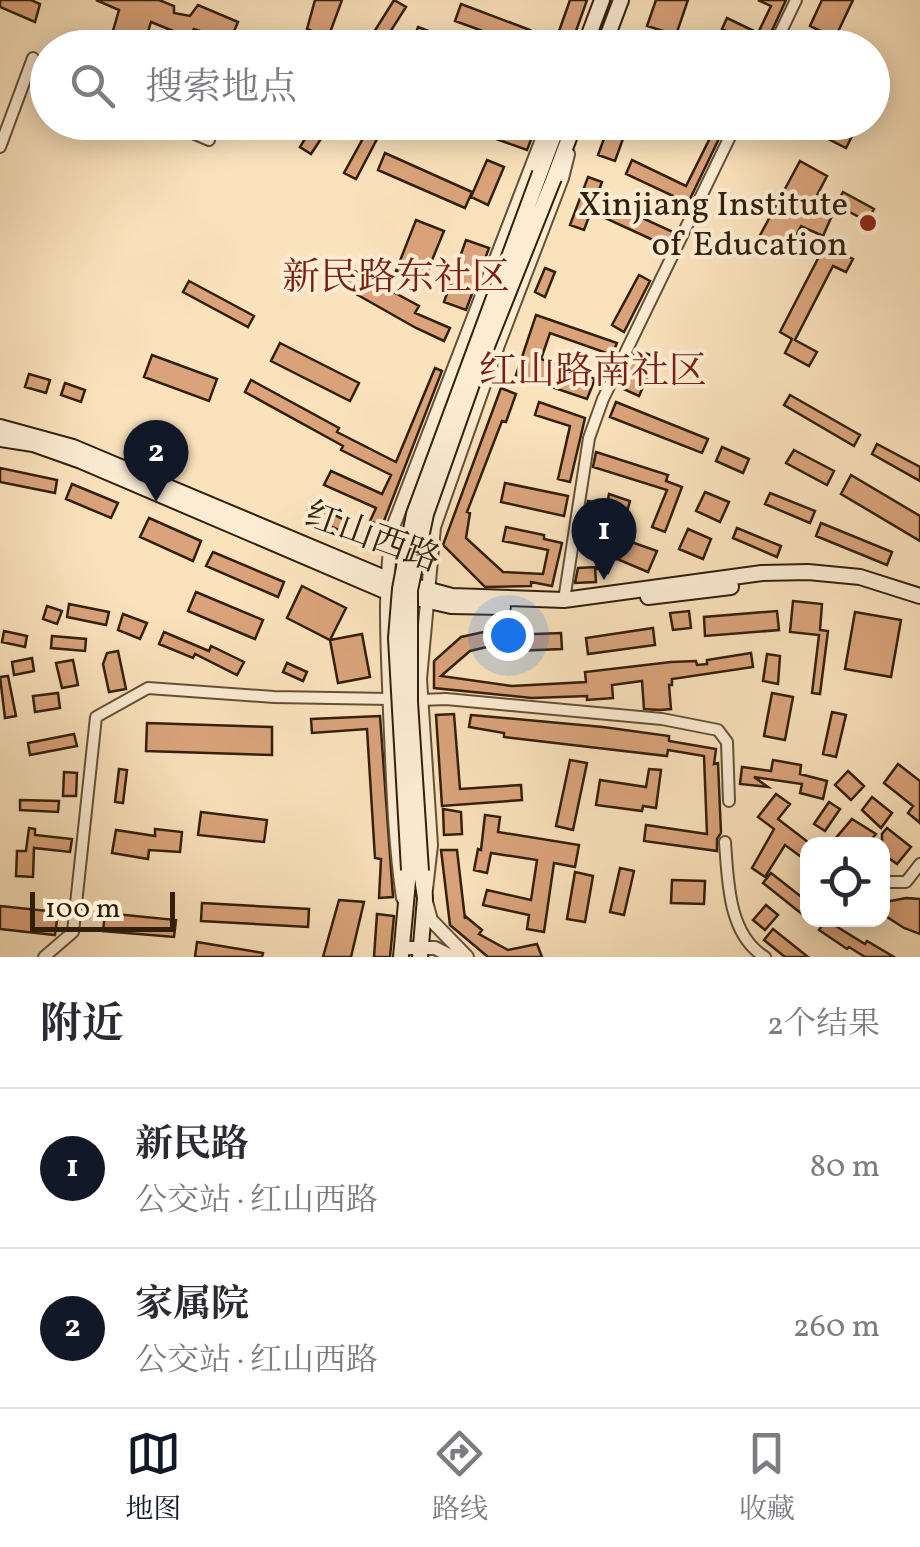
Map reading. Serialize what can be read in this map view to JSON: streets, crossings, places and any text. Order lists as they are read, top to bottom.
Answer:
{
  "streets": {
    "main road": ["红山西路"]
  },
  "districts": ["新民路东社区", "红山路南社区"],
  "places": ["Xinjiang Institute of Education"],
  "scale_bar": "100 m",
  "page": {
    "search": "搜索地点",
    "pins": ["2", "1"],
    "scale": "100 m",
    "heading": ["附近", "2个结果"],
    "list": [
      {
        "mark": "1",
        "name": "新民路",
        "note": "公交站 · 红山西路",
        "value": "80 m"
      },
      {
        "mark": "2",
        "name": "家属院",
        "note": "公交站 · 红山西路",
        "value": "260 m"
      }
    ],
    "nav": ["地图", "路线", "收藏"]
  }
}
